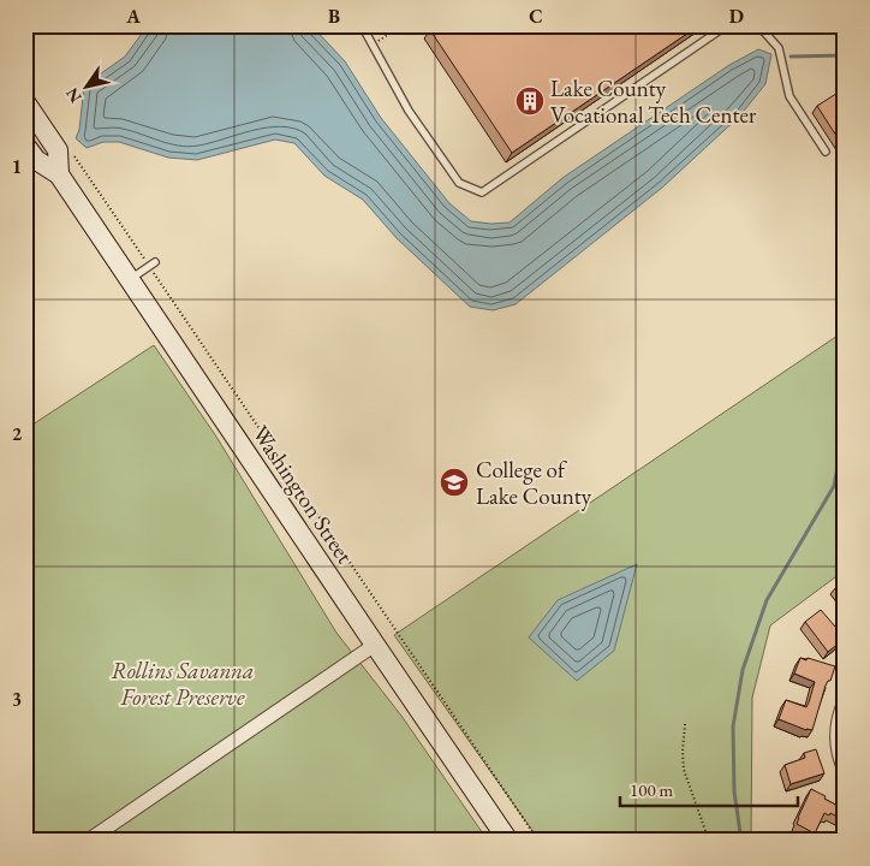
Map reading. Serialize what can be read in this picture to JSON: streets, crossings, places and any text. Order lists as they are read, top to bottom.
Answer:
{
  "streets": {
    "main road": ["Washington Street"]
  },
  "parks": ["Rollins Savanna Forest Preserve"],
  "places": {
    "building": ["Lake County Vocational Tech Center"],
    "school or university": ["College of Lake County"]
  },
  "scale_bar": "100 m",
  "north": "bottom left",
  "grid": {
    "columns": [
      "A",
      "B",
      "C",
      "D"
    ],
    "rows": ["1", "2", "3"]
  }
}
